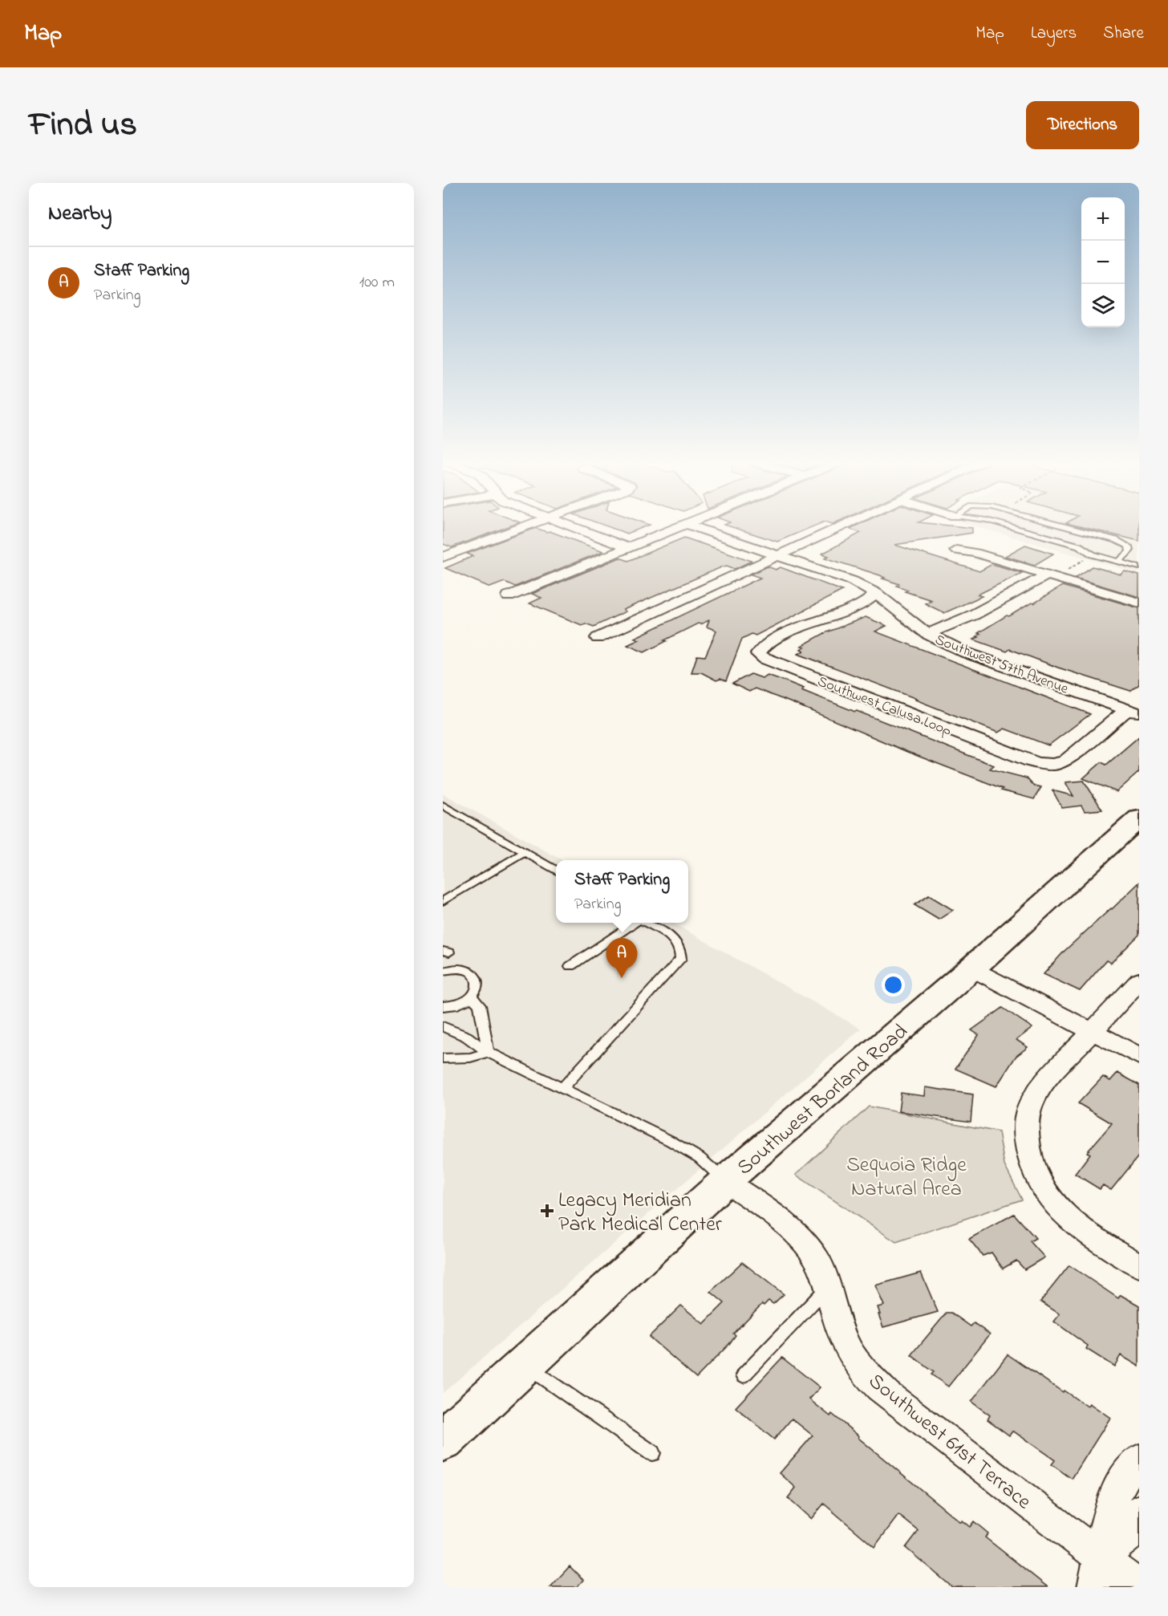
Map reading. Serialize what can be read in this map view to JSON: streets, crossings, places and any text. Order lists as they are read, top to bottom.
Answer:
{
  "streets": {
    "main road": ["Southwest Borland Road"],
    "street": ["Southwest 57th Avenue", "Southwest Calusa Loop", "Southwest 61st Terrace"]
  },
  "crossings": [
    ["Southwest 57th Avenue", "Southwest Calusa Loop"],
    ["Southwest Borland Road", "Southwest 61st Terrace"]
  ],
  "parks": ["Sequoia Ridge Natural Area"],
  "places": {
    "health": ["Legacy Meridian Park Medical Center"]
  },
  "page": {
    "header": "Map",
    "nav": ["Map", "Layers", "Share"],
    "title": "Find us",
    "buttons": "Directions",
    "heading": "Nearby",
    "map_buttons": ["+", "−"],
    "list": [
      {
        "mark": "A",
        "name": "Staff Parking",
        "note": "Parking",
        "value": "100 m"
      }
    ],
    "popup": ["Staff Parking", "Parking"],
    "pins": "A"
  }
}
